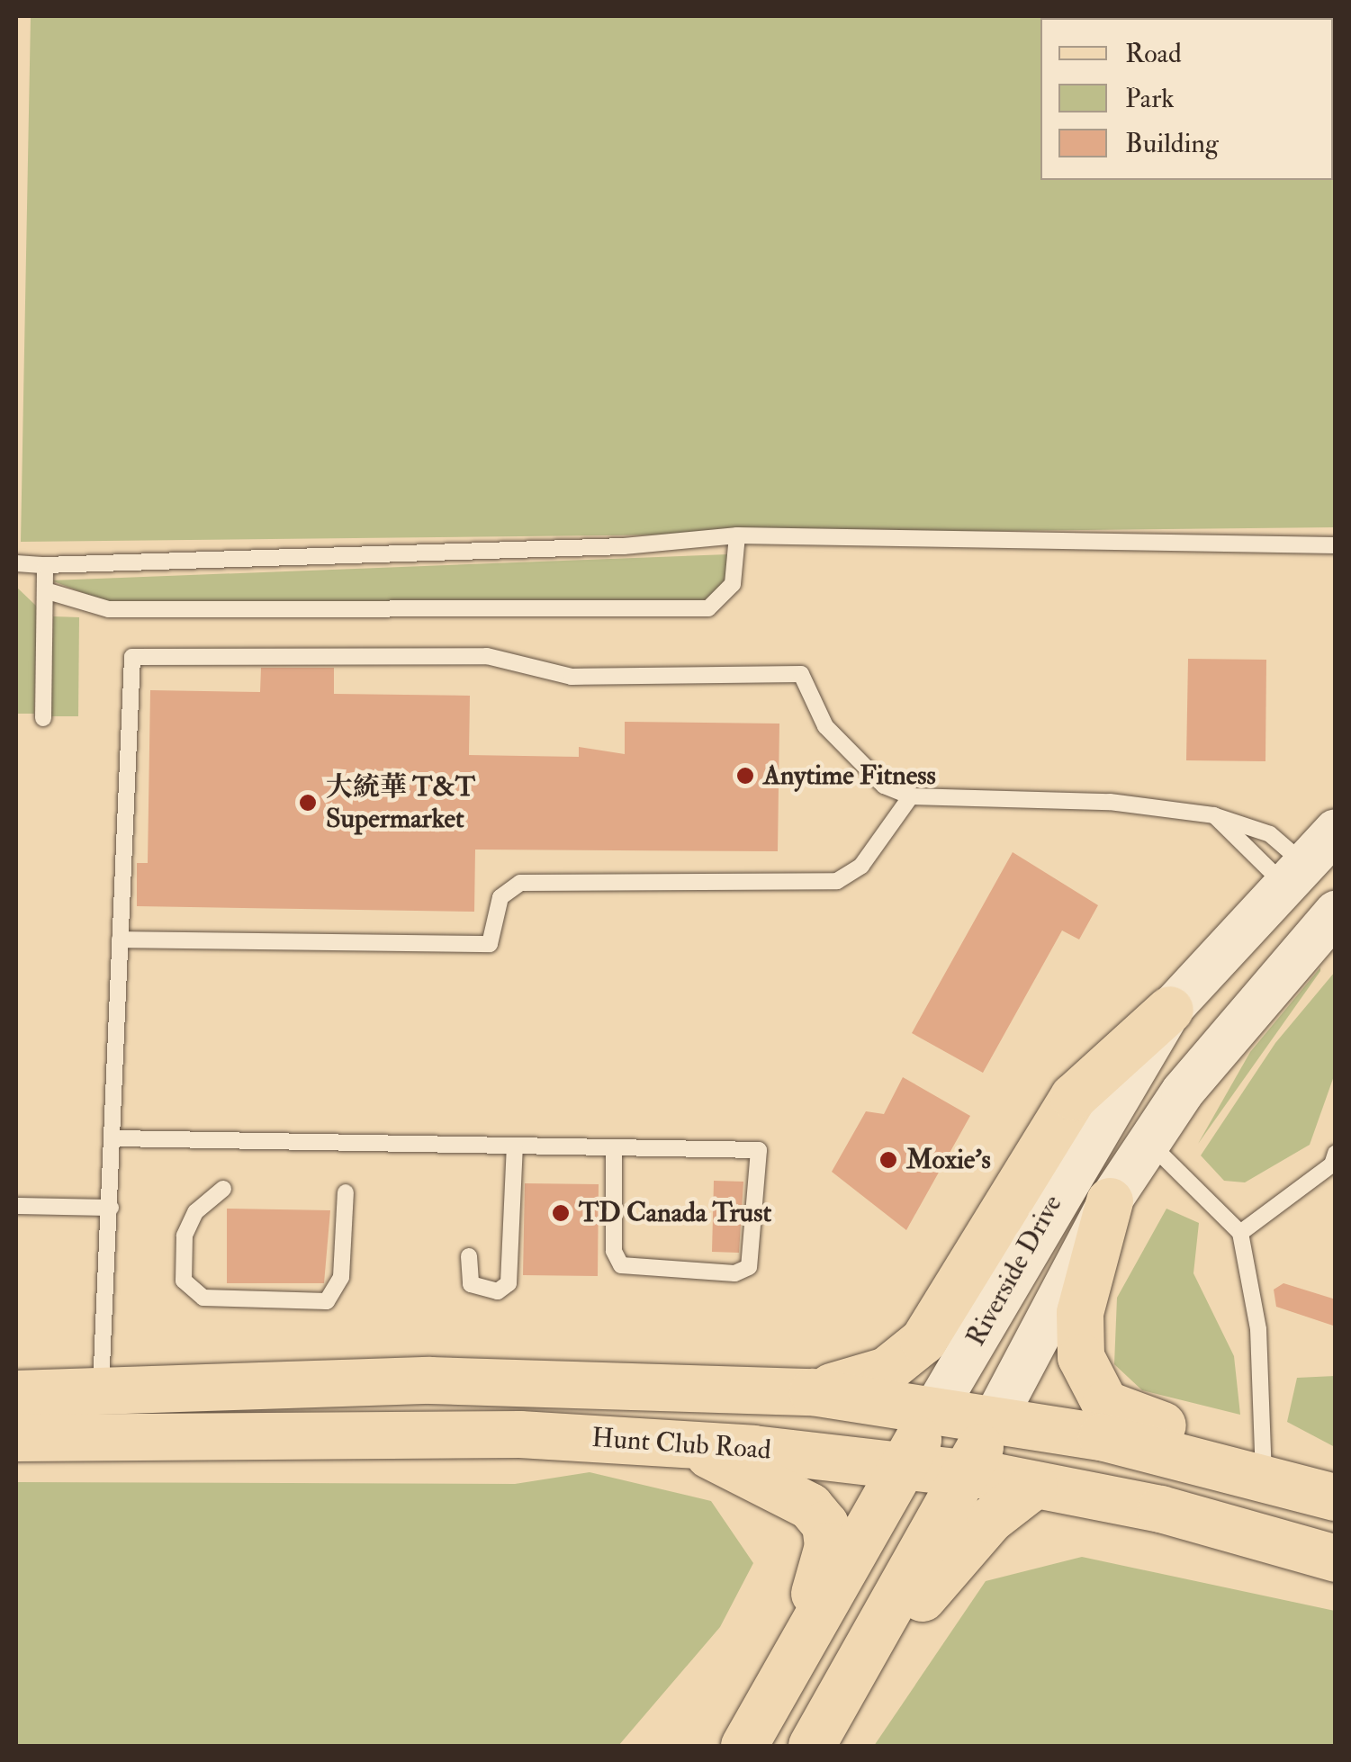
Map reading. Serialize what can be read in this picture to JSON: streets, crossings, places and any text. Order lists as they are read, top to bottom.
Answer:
{
  "streets": {
    "main road": ["Riverside Drive", "Hunt Club Road"]
  },
  "crossings": [
    ["Riverside Drive", "Hunt Club Road"]
  ],
  "places": [
    "Anytime Fitness",
    "大統華 T&T Supermarket",
    "Moxie's",
    "TD Canada Trust"
  ],
  "legend": ["Road", "Park", "Building"]
}
